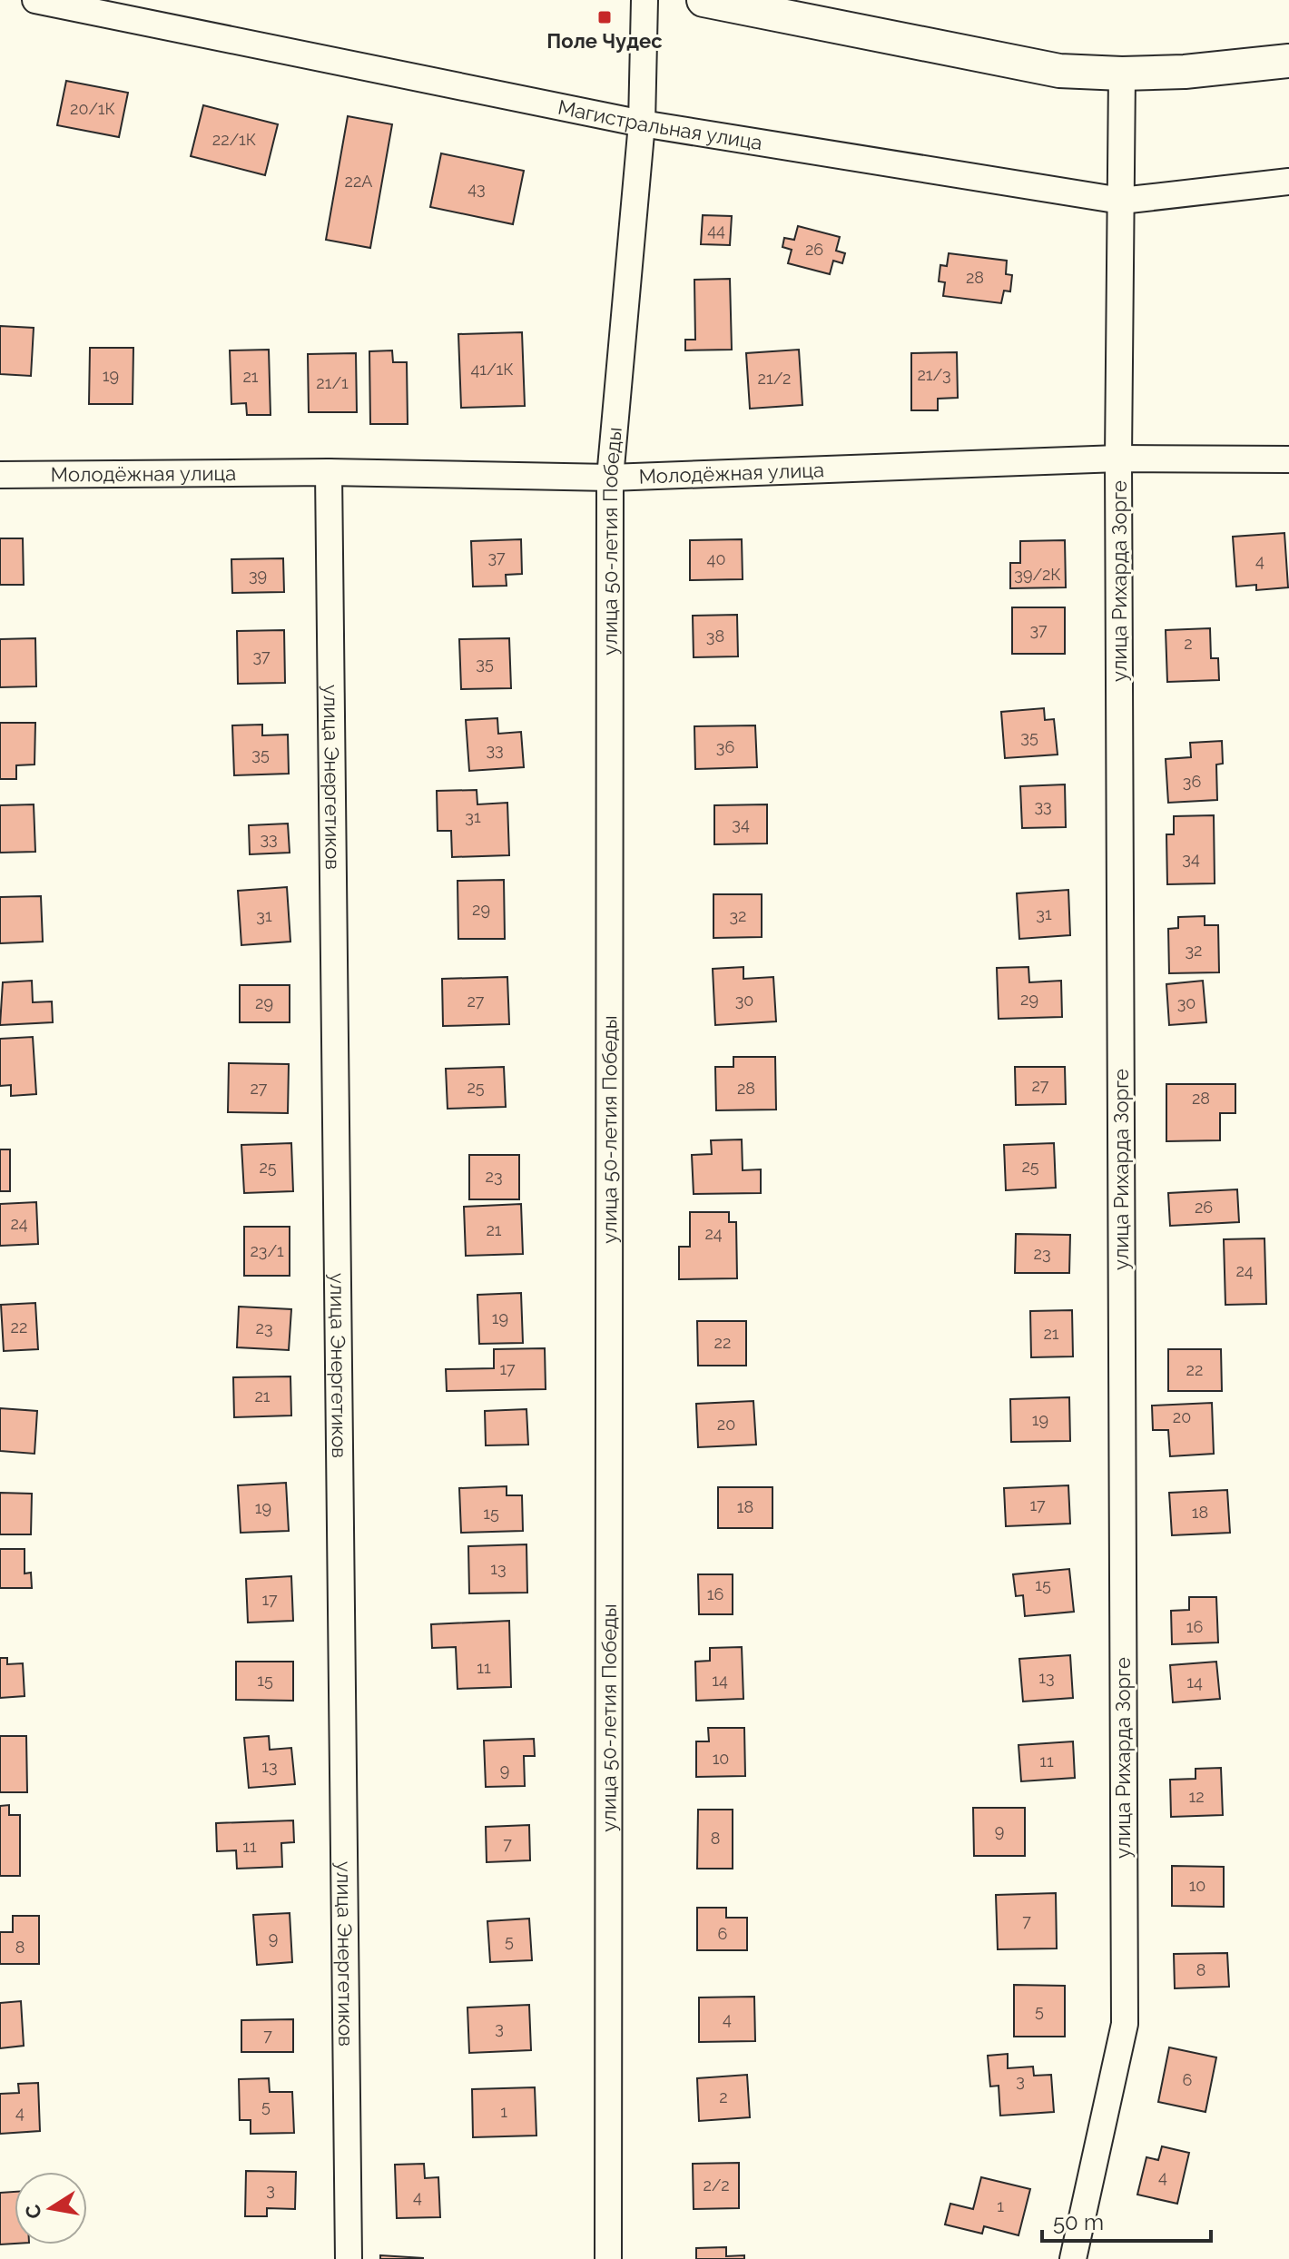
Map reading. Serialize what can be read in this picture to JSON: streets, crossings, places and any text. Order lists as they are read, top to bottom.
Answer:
{
  "streets": {
    "street": [
      "Магистральная улица",
      "Молодёжная улица",
      "улица 50-летия Победы",
      "улица Рихарда Зорге",
      "улица Энергетиков"
    ]
  },
  "crossings": [
    ["Магистральная улица", "улица 50-летия Победы"],
    ["Магистральная улица", "улица Рихарда Зорге"],
    ["Молодёжная улица", "улица 50-летия Победы"],
    ["Молодёжная улица", "улица Рихарда Зорге"],
    ["Молодёжная улица", "улица Энергетиков"]
  ],
  "places": {
    "transit": ["Поле Чудес"]
  },
  "house_numbers": [
    "20/1К",
    "22/1К",
    "22А",
    "43",
    "44",
    "26",
    "28",
    "41/1К",
    "21/3",
    "19",
    "21",
    "21/2",
    "21/1",
    "37",
    "40",
    "4",
    "39/2К",
    "39",
    "37",
    "38",
    "2",
    "37",
    "35",
    "35",
    "36",
    "33",
    "35",
    "36",
    "33",
    "31",
    "34",
    "33",
    "34",
    "29",
    "31",
    "31",
    "32",
    "32",
    "29",
    "30",
    "27",
    "29",
    "30",
    "27",
    "25",
    "27",
    "28",
    "28",
    "25",
    "25",
    "23",
    "26",
    "24",
    "21",
    "24",
    "23/1",
    "23",
    "24",
    "19",
    "22",
    "23",
    "21",
    "22",
    "17",
    "22",
    "21",
    "20",
    "19",
    "20",
    "17",
    "18",
    "19",
    "18",
    "15",
    "13",
    "15",
    "16",
    "17",
    "16",
    "11",
    "13",
    "15",
    "14",
    "14",
    "10",
    "11",
    "13",
    "9",
    "12",
    "9",
    "8",
    "7",
    "11",
    "10",
    "7",
    "6",
    "9",
    "5",
    "8",
    "8",
    "5",
    "4",
    "3",
    "7",
    "6",
    "3",
    "2",
    "5",
    "1",
    "4",
    "4",
    "2/2",
    "3",
    "4",
    "1"
  ],
  "scale_bar": "50 m",
  "north": "left"
}
